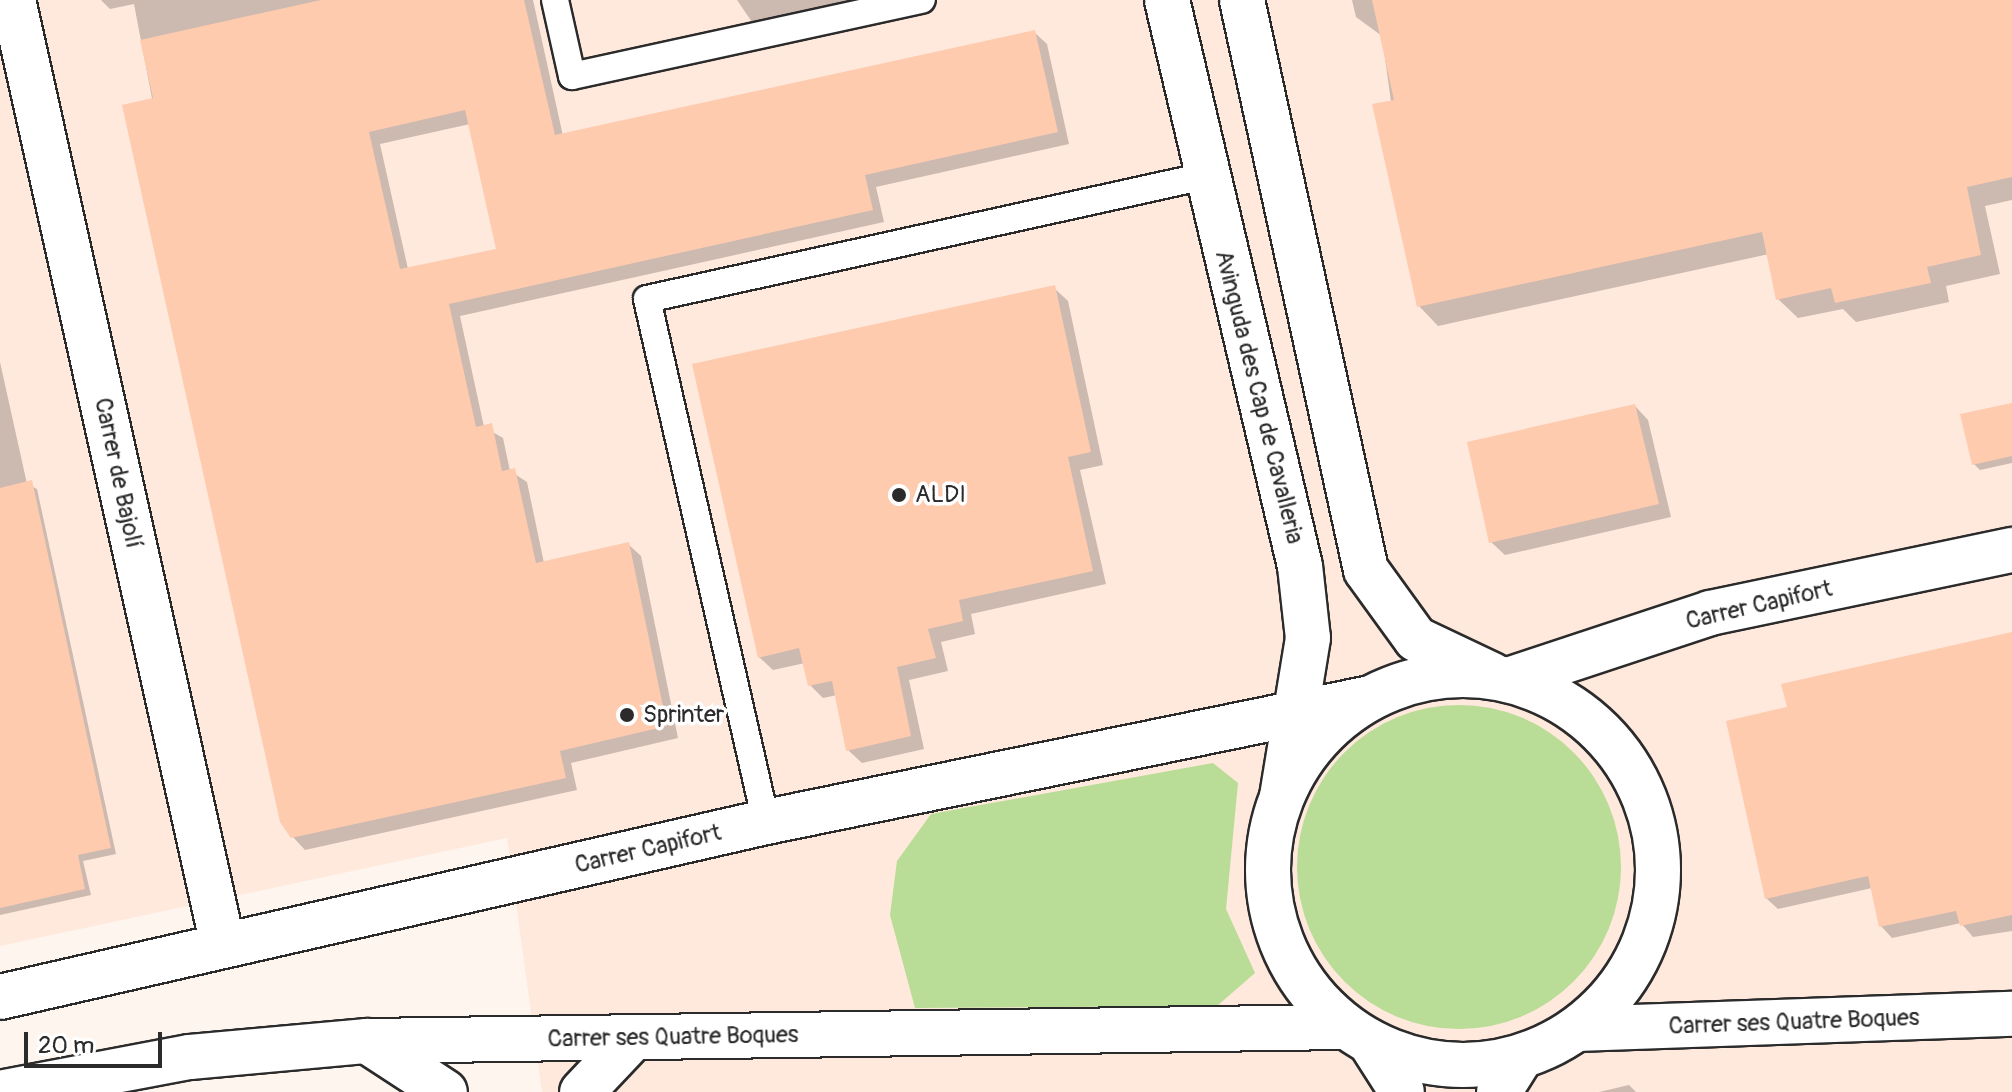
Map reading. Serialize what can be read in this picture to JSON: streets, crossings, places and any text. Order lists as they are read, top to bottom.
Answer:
{
  "streets": {
    "main road": [
      "Avinguda des Cap de Cavalleria",
      "Carrer de Bajolí",
      "Carrer Capifort",
      "Carrer ses Quatre Boques"
    ]
  },
  "crossings": [
    ["Avinguda des Cap de Cavalleria", "Carrer Capifort"],
    ["Carrer de Bajolí", "Carrer Capifort"]
  ],
  "places": ["ALDI", "Sprinter"],
  "scale_bar": "20 m"
}
